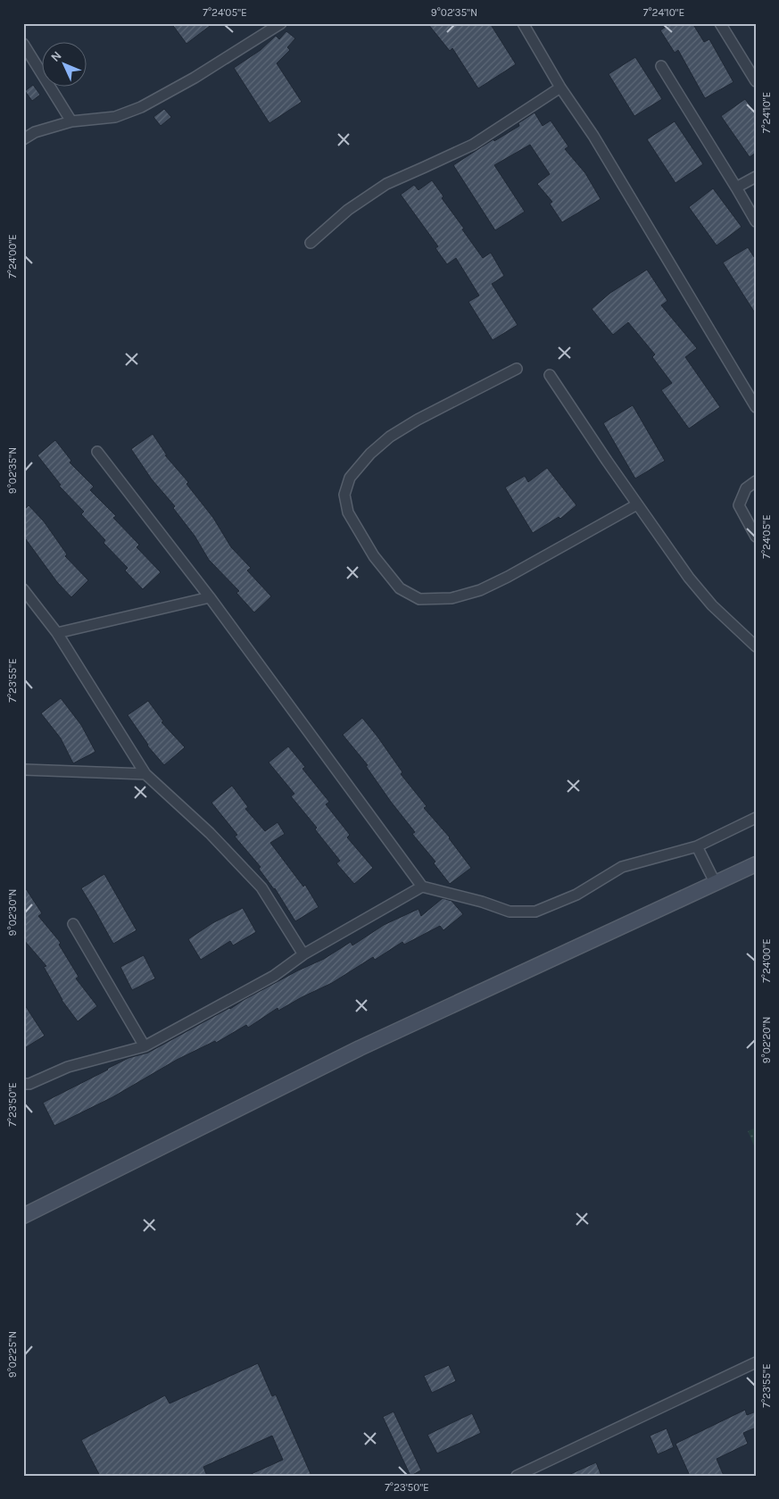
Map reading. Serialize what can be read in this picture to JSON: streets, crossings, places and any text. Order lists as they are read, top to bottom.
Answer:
{
  "north": "top left",
  "coordinates": [
    "7°24'05\"E",
    "9°02'35\"N",
    "7°24'10\"E",
    "7°24'00\"E",
    "7°23'55\"E",
    "9°02'30\"N",
    "9°02'20\"N",
    "7°23'50\"E",
    "9°02'25\"N"
  ]
}
